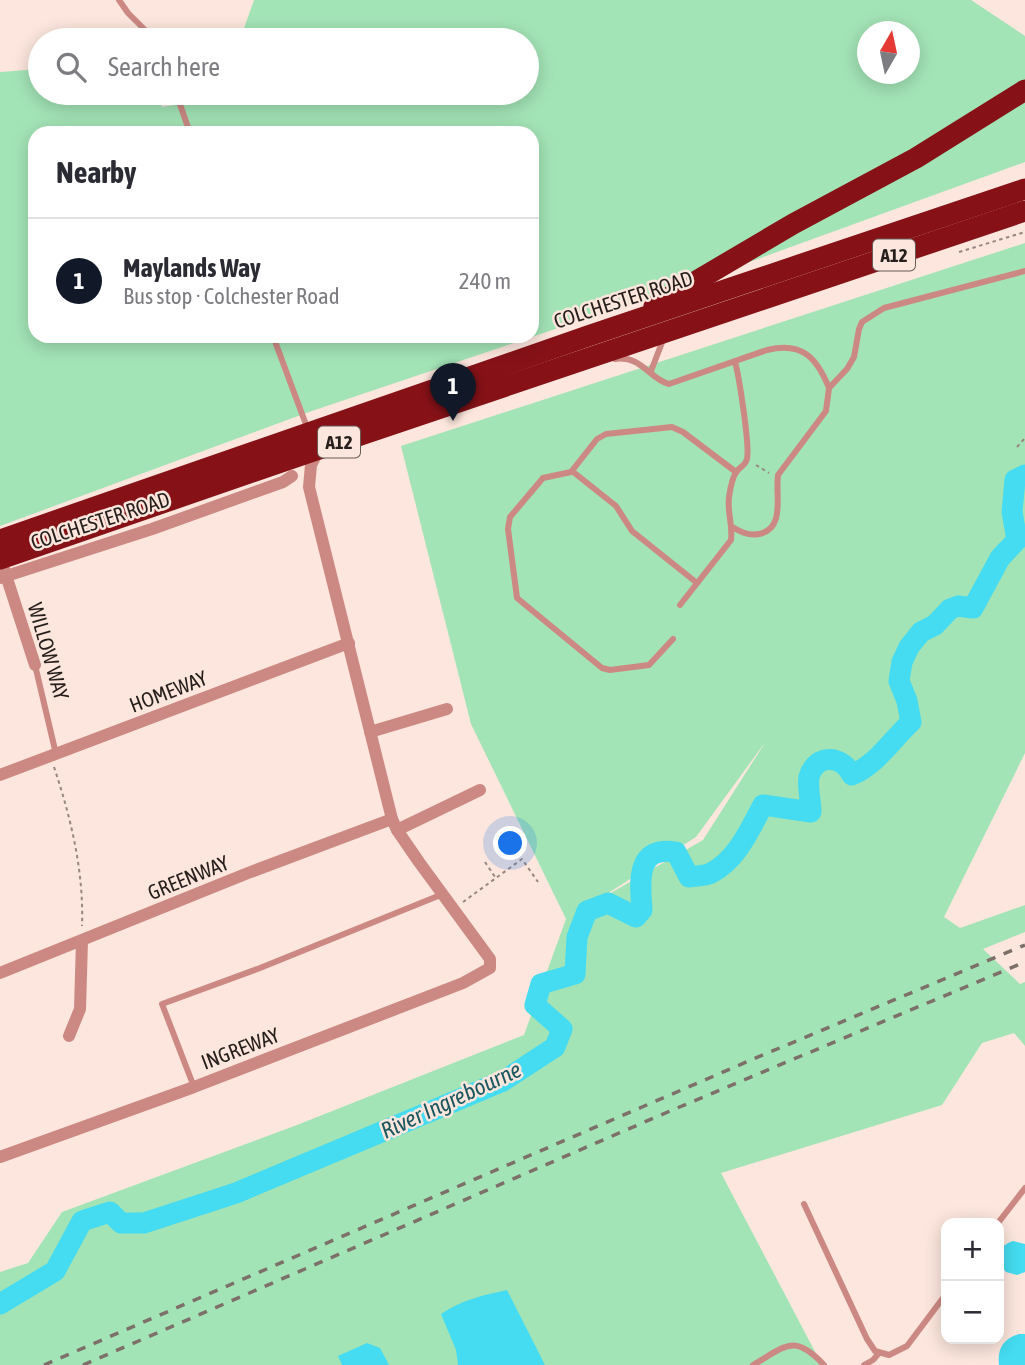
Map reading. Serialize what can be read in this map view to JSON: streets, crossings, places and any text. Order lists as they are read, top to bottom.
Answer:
{
  "streets": {
    "highway": ["A12", "COLCHESTER ROAD"],
    "street": [
      "WILLOW WAY",
      "HOMEWAY",
      "GREENWAY",
      "INGREWAY"
    ]
  },
  "crossings": [
    ["A12", "COLCHESTER ROAD"],
    ["COLCHESTER ROAD", "WILLOW WAY"],
    ["WILLOW WAY", "HOMEWAY"]
  ],
  "water": ["River Ingrebourne"],
  "north": "top",
  "page": {
    "search": "Search here",
    "heading": "Nearby",
    "list": [
      {
        "mark": "1",
        "name": "Maylands Way",
        "note": "Bus stop · Colchester Road",
        "value": "240 m"
      }
    ],
    "pins": "1",
    "map_buttons": ["+", "−"]
  }
}
